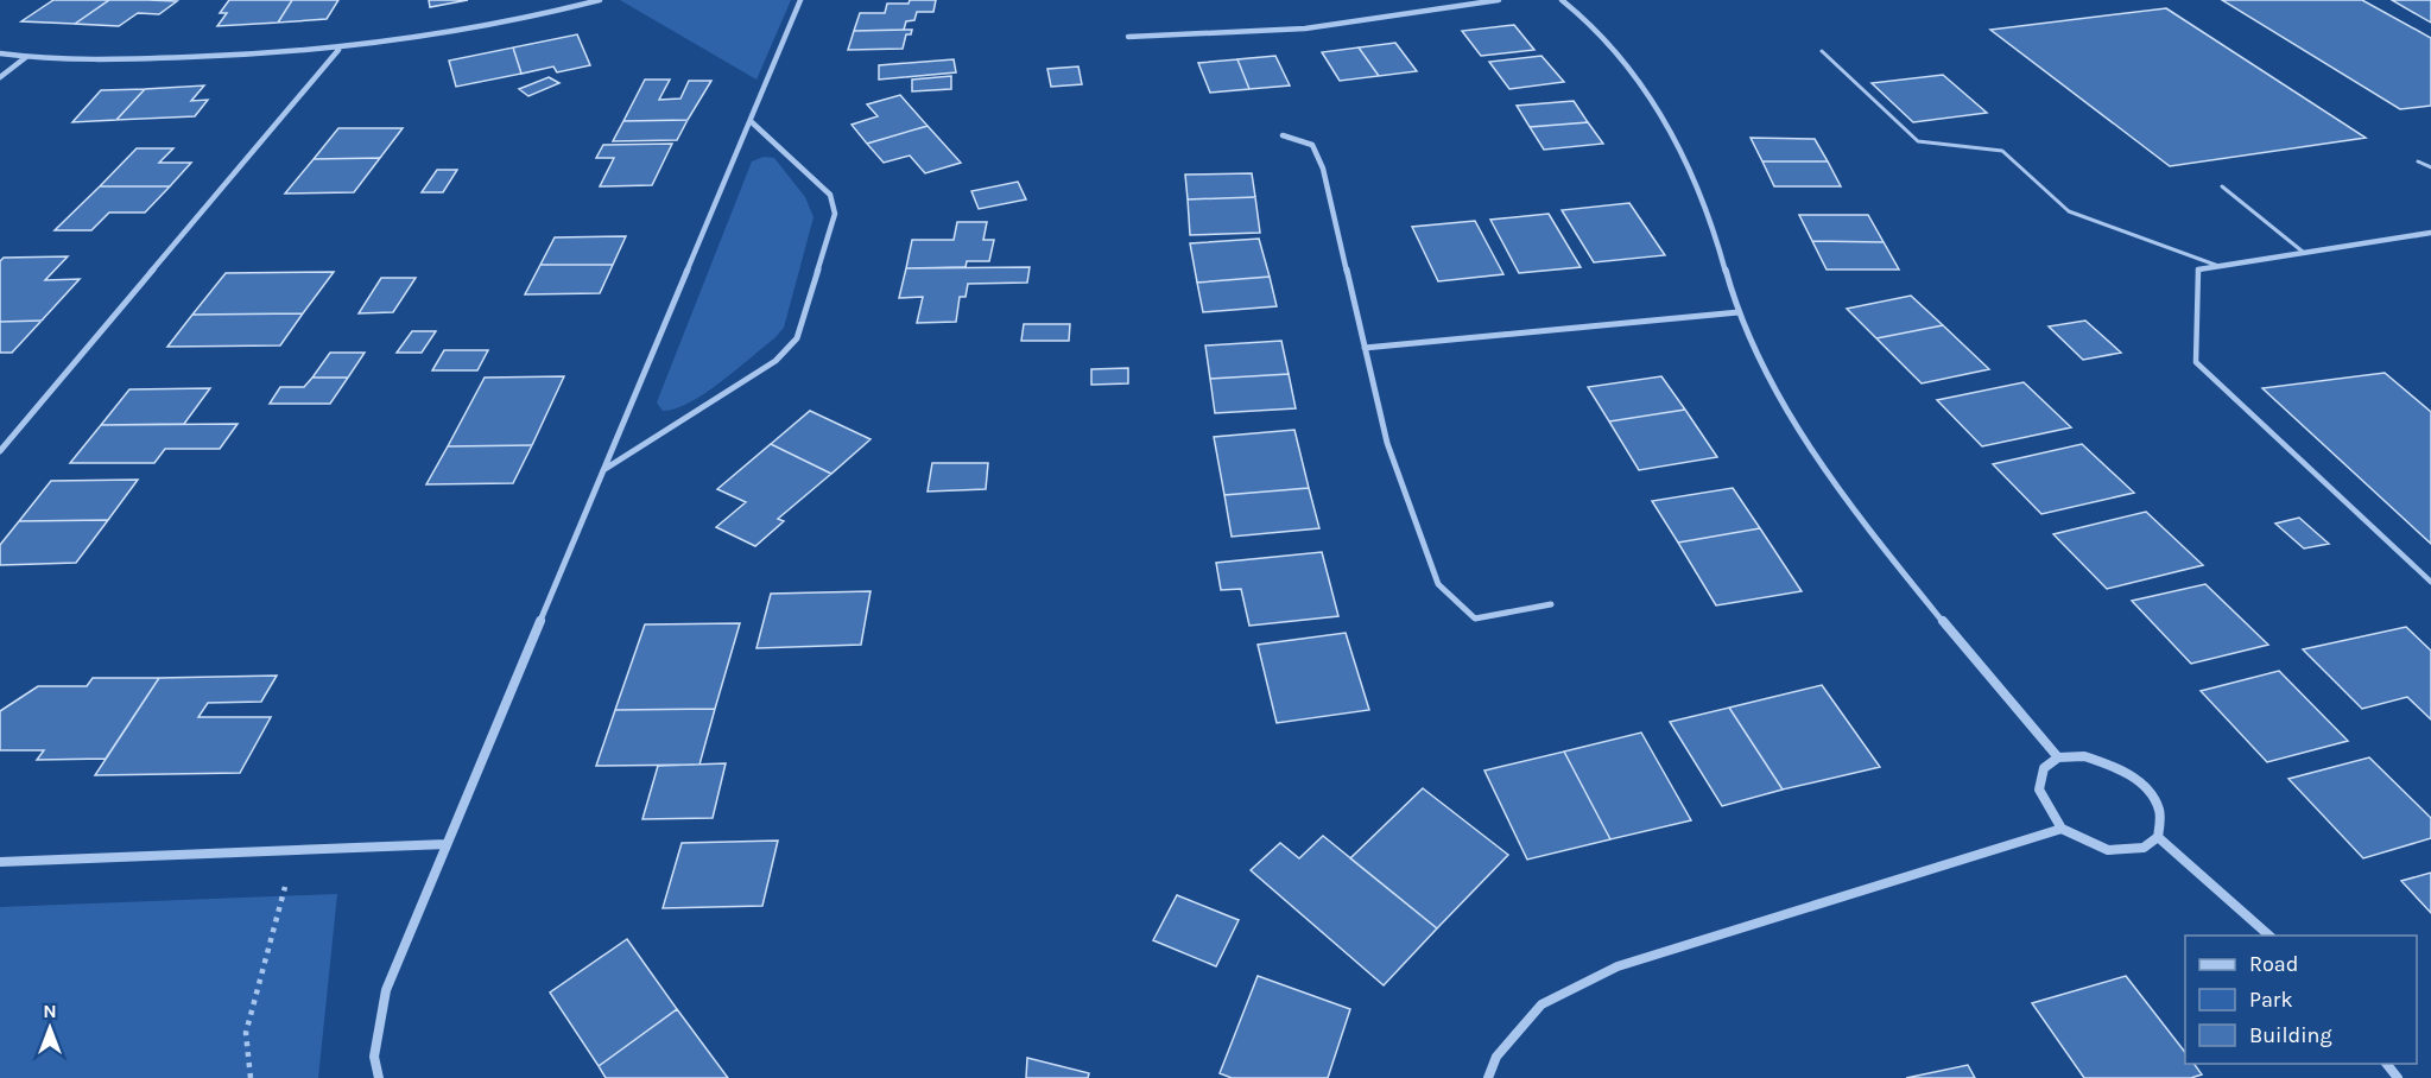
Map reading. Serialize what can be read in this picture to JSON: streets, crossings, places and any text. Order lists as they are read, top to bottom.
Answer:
{
  "legend": ["Road", "Park", "Building"],
  "north": "top"
}
